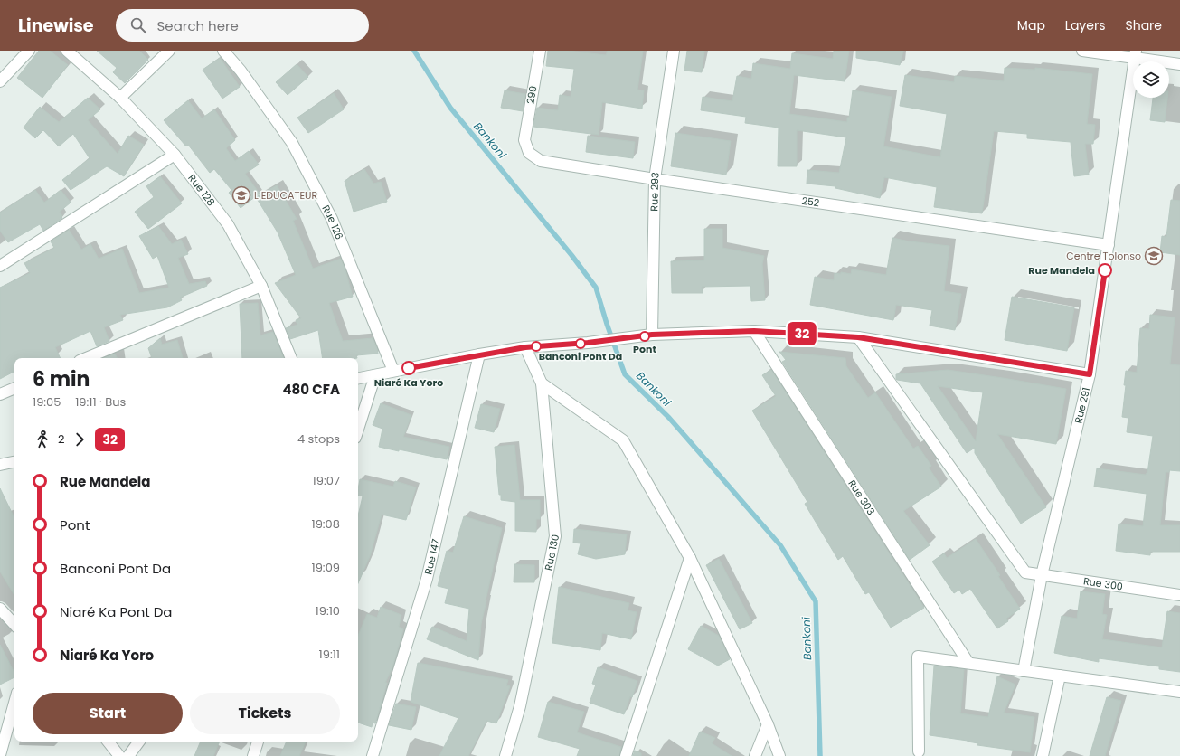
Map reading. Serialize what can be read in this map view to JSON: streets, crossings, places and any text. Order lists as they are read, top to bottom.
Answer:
{
  "streets": {
    "street": [
      "299",
      "Rue 128",
      "Rue 293",
      "252",
      "Rue 126",
      "Rue 291",
      "Rue 303",
      "Rue 130",
      "Rue 147",
      "Rue 300"
    ]
  },
  "crossings": [
    ["299", "252"],
    ["Rue 293", "252"],
    ["252", "Rue 291"],
    ["Rue 291", "Rue 300"]
  ],
  "water": ["Bankoni"],
  "places": {
    "school or university": ["L EDUCATEUR", "Centre Tolonso"],
    "other": [
      "Rue Mandela",
      "Pont",
      "Banconi Pont Da",
      "Niaré Ka Yoro"
    ]
  },
  "lines": ["bus line 32"],
  "page": {
    "header": "Linewise",
    "search": "Search here",
    "nav": ["Map", "Layers", "Share"],
    "on_map": "32",
    "heading": ["6 min", "19:05 – 19:11 · Bus", "480 CFA"],
    "legs": ["2", "32", "4 stops"],
    "list": [
      {
        "name": "Rue Mandela",
        "value": "19:07"
      },
      {
        "name": "Pont",
        "value": "19:08"
      },
      {
        "name": "Banconi Pont Da",
        "value": "19:09"
      },
      {
        "name": "Niaré Ka Pont Da",
        "value": "19:10"
      },
      {
        "name": "Niaré Ka Yoro",
        "value": "19:11"
      }
    ],
    "buttons": ["Start", "Tickets"]
  }
}
